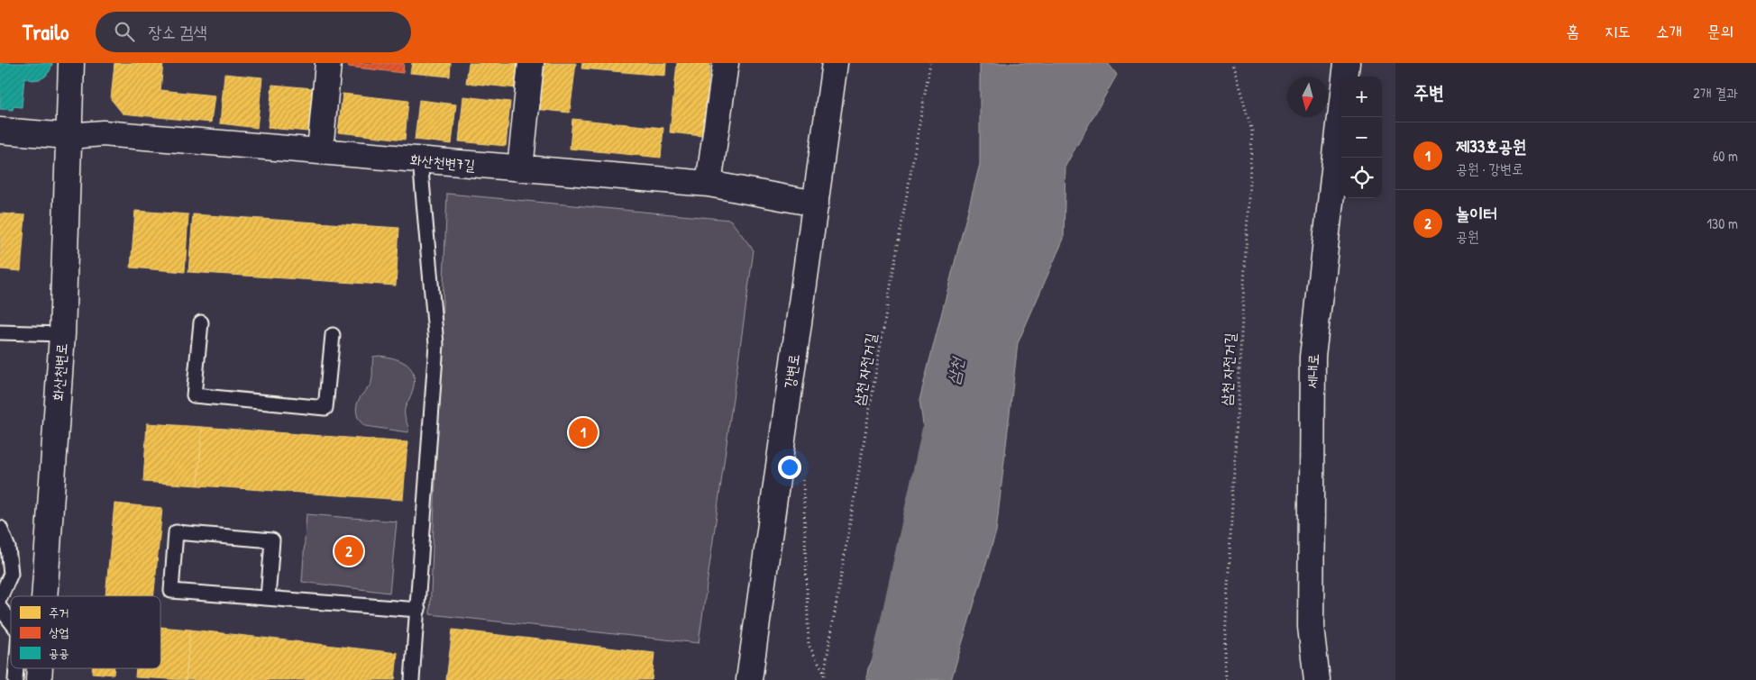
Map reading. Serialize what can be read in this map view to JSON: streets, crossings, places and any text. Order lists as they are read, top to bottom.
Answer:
{
  "streets": {
    "street": [
      "화산천변7길",
      "강변로",
      "세내로",
      "화산천변로"
    ],
    "path": ["삼천 자전거길"]
  },
  "crossings": [
    ["화산천변7길", "강변로"],
    ["화산천변7길", "화산천변로"]
  ],
  "water": ["삼천"],
  "legend": ["주거", "상업", "공공"],
  "north": "bottom",
  "page": {
    "header": "Trailo",
    "search": "장소 검색",
    "nav": [
      "홈",
      "지도",
      "소개",
      "문의"
    ],
    "heading": ["주변", "2개 결과"],
    "map_buttons": ["+", "−"],
    "list": [
      {
        "mark": "1",
        "name": "제33호공원",
        "note": "공원 · 강변로",
        "value": "60 m"
      },
      {
        "mark": "2",
        "name": "놀이터",
        "note": "공원",
        "value": "130 m"
      }
    ],
    "pins": ["1", "2"]
  }
}
